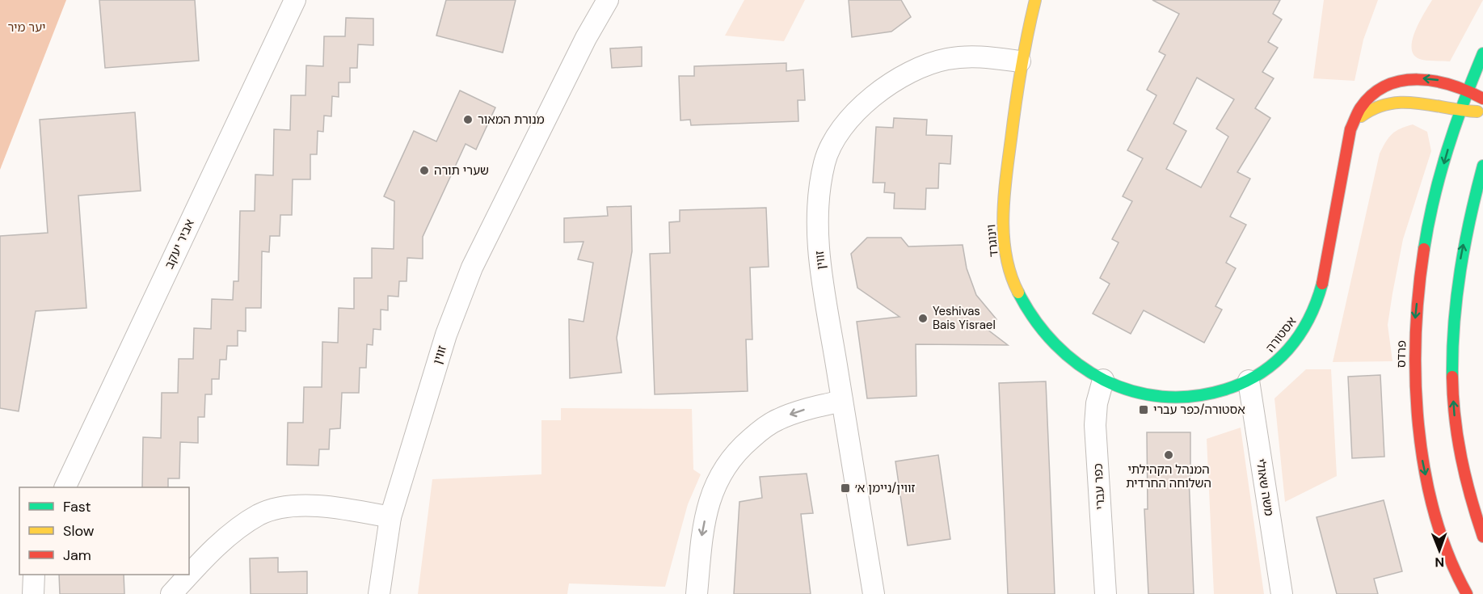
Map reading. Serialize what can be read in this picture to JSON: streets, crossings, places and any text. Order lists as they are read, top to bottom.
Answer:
{
  "streets": {
    "street": [
      "וינוגרד",
      "אביר יעקב",
      "זווין",
      "אסטורה",
      "פרדס",
      "כפר עברי",
      "משה שאולי"
    ]
  },
  "crossings": [
    ["וינוגרד", "זווין"],
    ["וינוגרד", "אסטורה"],
    ["וינוגרד", "כפר עברי"],
    ["אסטורה", "פרדס"],
    ["אסטורה", "כפר עברי"],
    ["אסטורה", "משה שאולי"]
  ],
  "parks": ["יער מיר"],
  "places": {
    "other": [
      "מנורת המאור",
      "שערי תורה",
      "Yeshivas Bais Yisrael",
      "המנהל הקהילתי השלוחה החרדית"
    ],
    "transit": ["אסטורה/כפר עברי", "זווין/ניימן א׳"]
  },
  "legend": ["Fast", "Slow", "Jam"],
  "north": "bottom"
}
